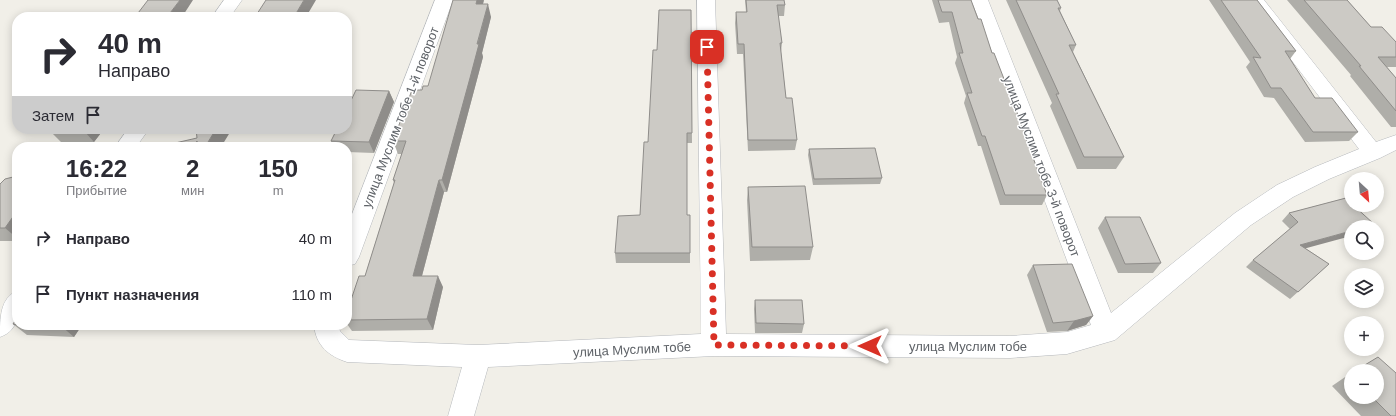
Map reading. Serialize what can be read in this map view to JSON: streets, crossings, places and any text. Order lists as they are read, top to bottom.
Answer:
{
  "streets": {
    "street": ["улица Муслим тобе 1-й поворот", "улица Муслим тобе 3-й поворот", "улица Муслим тобе"]
  },
  "crossings": [
    ["улица Муслим тобе 3-й поворот", "улица Муслим тобе"]
  ],
  "north": "bottom right",
  "page": {
    "turn": ["40 m", "Направо"],
    "then": "Затем",
    "eta": [
      "16:22",
      "Прибытие",
      "2",
      "мин",
      "150",
      "m"
    ],
    "map_buttons": ["+", "−"],
    "list": [
      {
        "name": "Направо",
        "value": "40 m"
      },
      {
        "name": "Пункт назначения",
        "value": "110 m"
      }
    ]
  }
}
